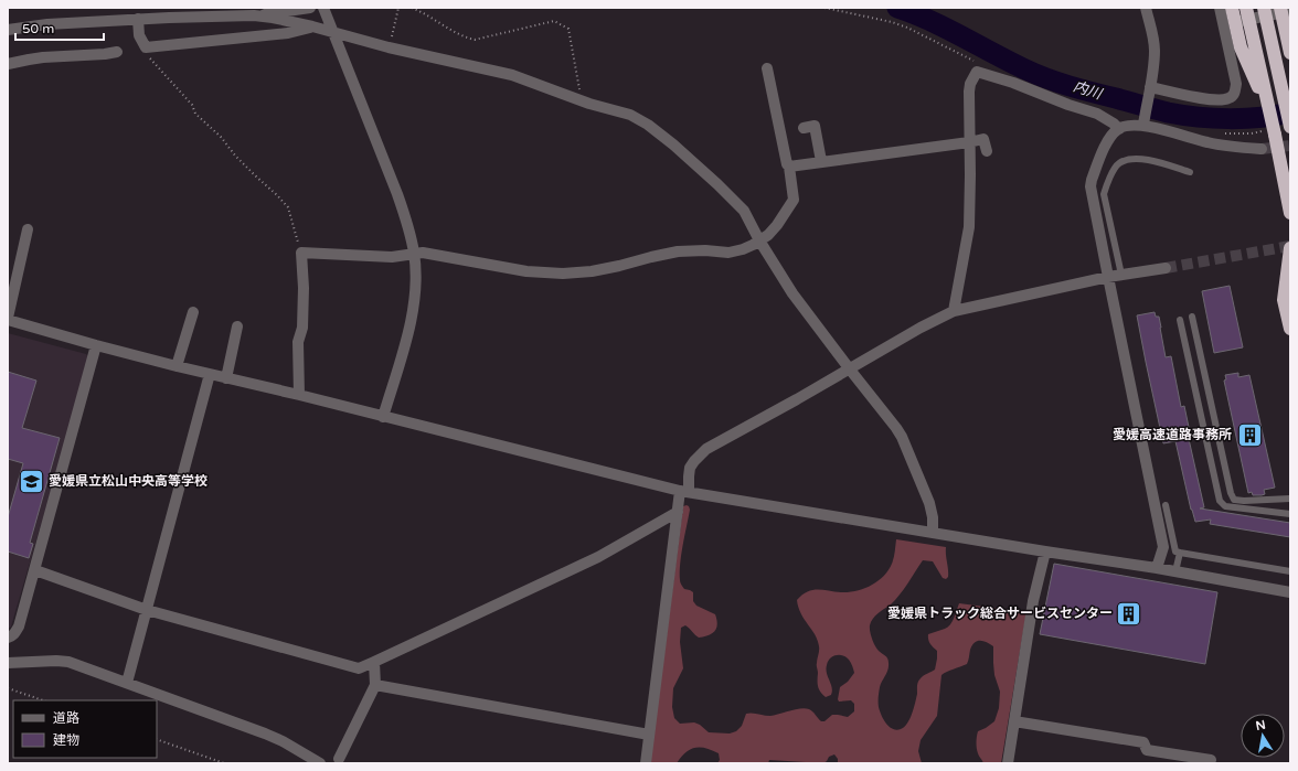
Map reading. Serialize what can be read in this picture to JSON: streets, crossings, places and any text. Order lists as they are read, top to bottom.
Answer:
{
  "water": ["内川"],
  "places": {
    "building": ["愛媛高速道路事務所", "愛媛県トラック総合サービスセンター"],
    "school or university": ["愛媛県立松山中央高等学校"]
  },
  "legend": ["道路", "建物"],
  "scale_bar": "50 m",
  "north": "top"
}
